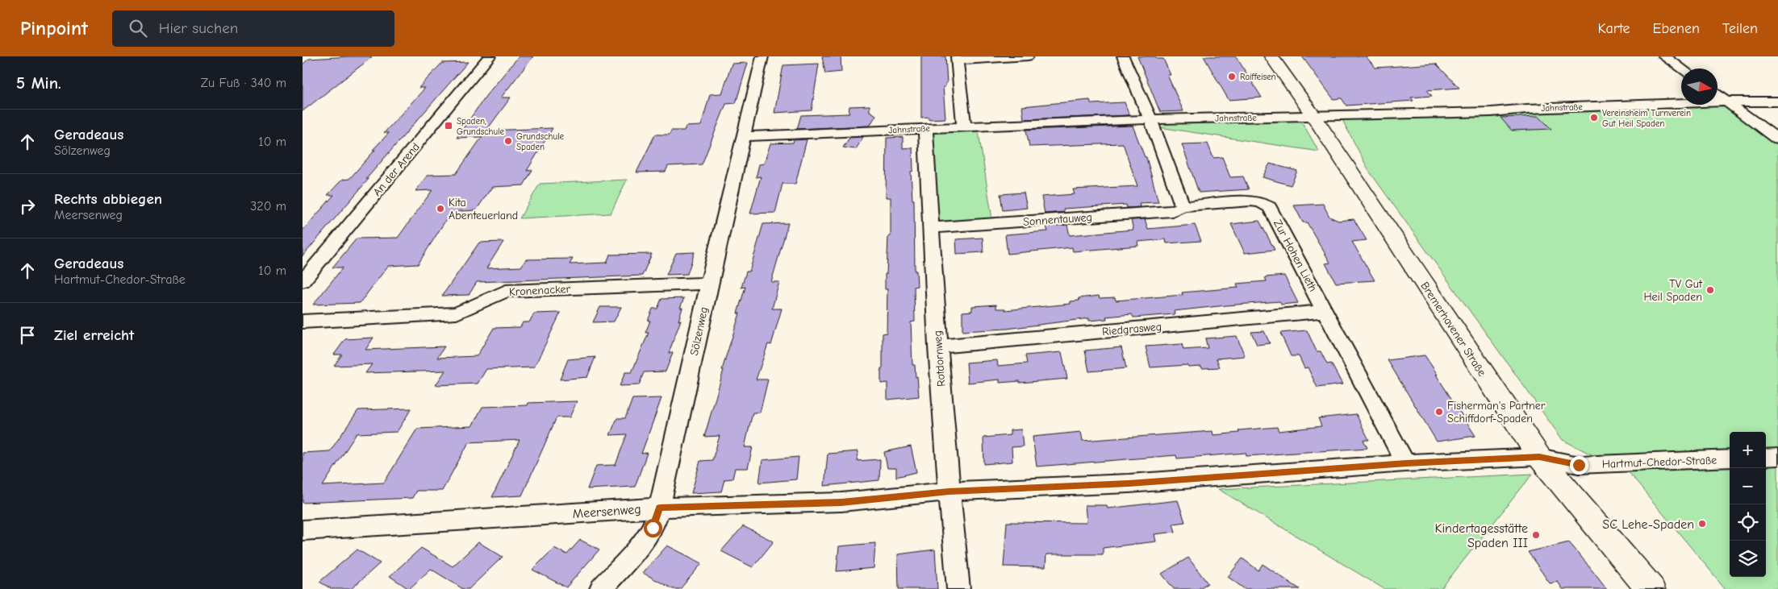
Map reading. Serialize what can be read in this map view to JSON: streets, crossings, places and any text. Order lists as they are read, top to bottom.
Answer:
{
  "streets": {
    "street": [
      "Jahnstraße",
      "An der Arend",
      "Sonnentauweg",
      "Zur Hohen Lieth",
      "Kronenacker",
      "Riedgrasweg",
      "Bremerhavener Straße",
      "Sölzenweg",
      "Rotdornweg",
      "Hartmut-Chedor-Straße",
      "Meersenweg"
    ]
  },
  "crossings": [
    ["Jahnstraße", "Bremerhavener Straße"],
    ["Jahnstraße", "Sölzenweg"],
    ["Jahnstraße", "Rotdornweg"],
    ["Sonnentauweg", "Zur Hohen Lieth"],
    ["Sonnentauweg", "Rotdornweg"],
    ["Zur Hohen Lieth", "Riedgrasweg"],
    ["Zur Hohen Lieth", "Meersenweg"],
    ["Kronenacker", "Sölzenweg"],
    ["Riedgrasweg", "Rotdornweg"],
    ["Bremerhavener Straße", "Hartmut-Chedor-Straße"],
    ["Bremerhavener Straße", "Meersenweg"],
    ["Sölzenweg", "Meersenweg"],
    ["Rotdornweg", "Meersenweg"],
    ["Hartmut-Chedor-Straße", "Meersenweg"]
  ],
  "places": {
    "other": [
      "Raiffeisen",
      "Vereinsheim Turnverein Gut Heil Spaden",
      "Grundschule Spaden",
      "Kita Abenteuerland",
      "TV Gut Heil Spaden",
      "Fisherman's Partner Schiffdorf-Spaden",
      "SC Lehe-Spaden",
      "Kindertagesstätte Spaden III"
    ],
    "transit": ["Spaden, Grundschule"]
  },
  "north": "right",
  "page": {
    "header": "Pinpoint",
    "search": "Hier suchen",
    "nav": ["Karte", "Ebenen", "Teilen"],
    "heading": ["5 Min.", "Zu Fuß · 340 m"],
    "list": [
      ["Geradeaus", "Sölzenweg", "10 m"],
      ["Rechts abbiegen", "Meersenweg", "320 m"],
      ["Geradeaus", "Hartmut-Chedor-Straße", "10 m"],
      "Ziel erreicht"
    ],
    "map_buttons": ["+", "−"]
  }
}
